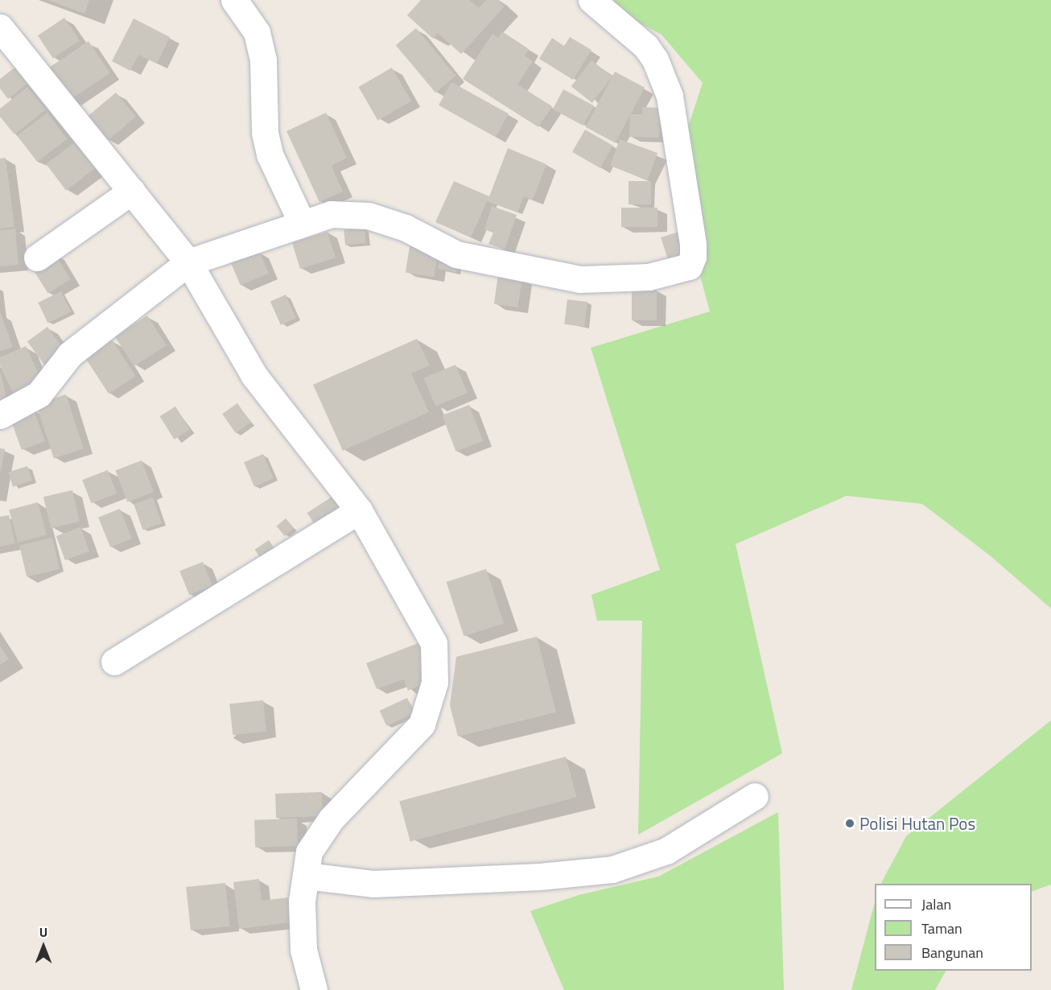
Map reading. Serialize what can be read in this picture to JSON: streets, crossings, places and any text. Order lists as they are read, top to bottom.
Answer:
{
  "places": ["Polisi Hutan Pos"],
  "legend": ["Jalan", "Taman", "Bangunan"],
  "north": "top"
}
